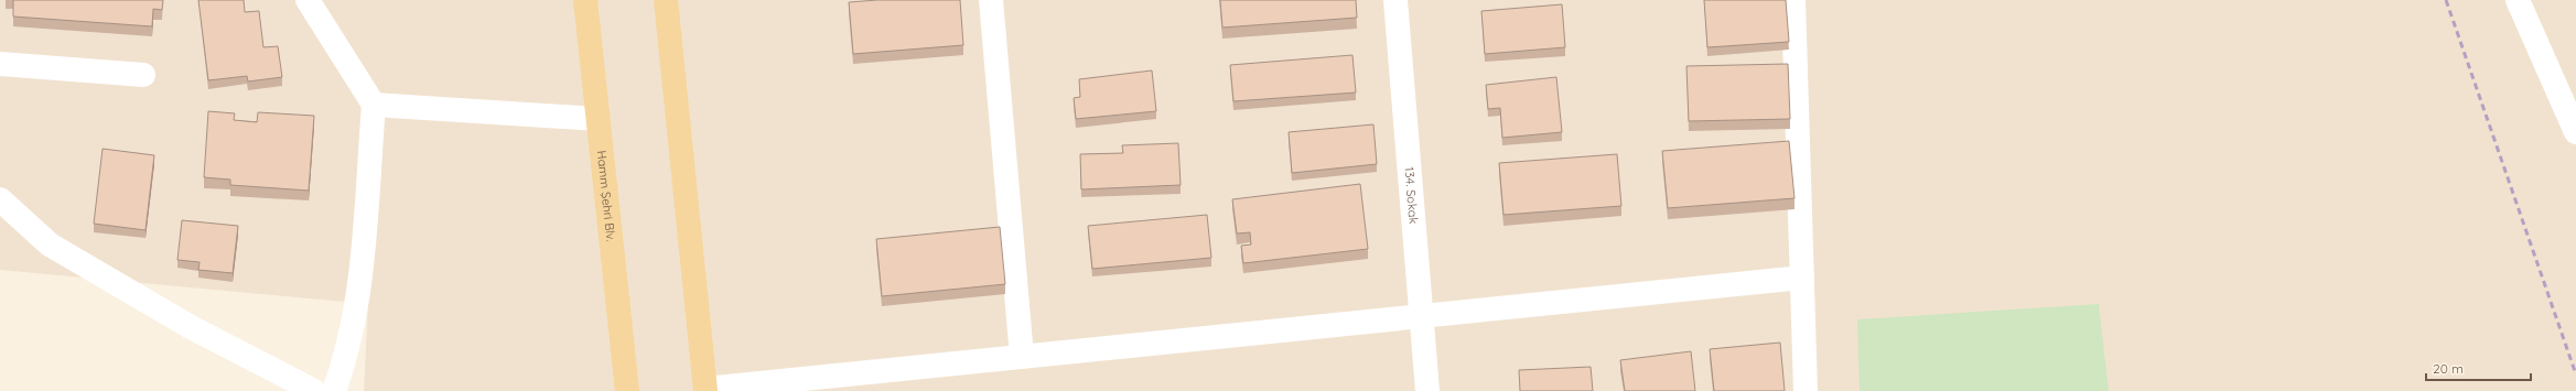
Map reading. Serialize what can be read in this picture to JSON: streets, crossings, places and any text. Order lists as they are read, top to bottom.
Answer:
{
  "streets": {
    "main road": ["Hamm Şehri Blv."],
    "street": ["134. Sokak"]
  },
  "scale_bar": "20 m"
}
